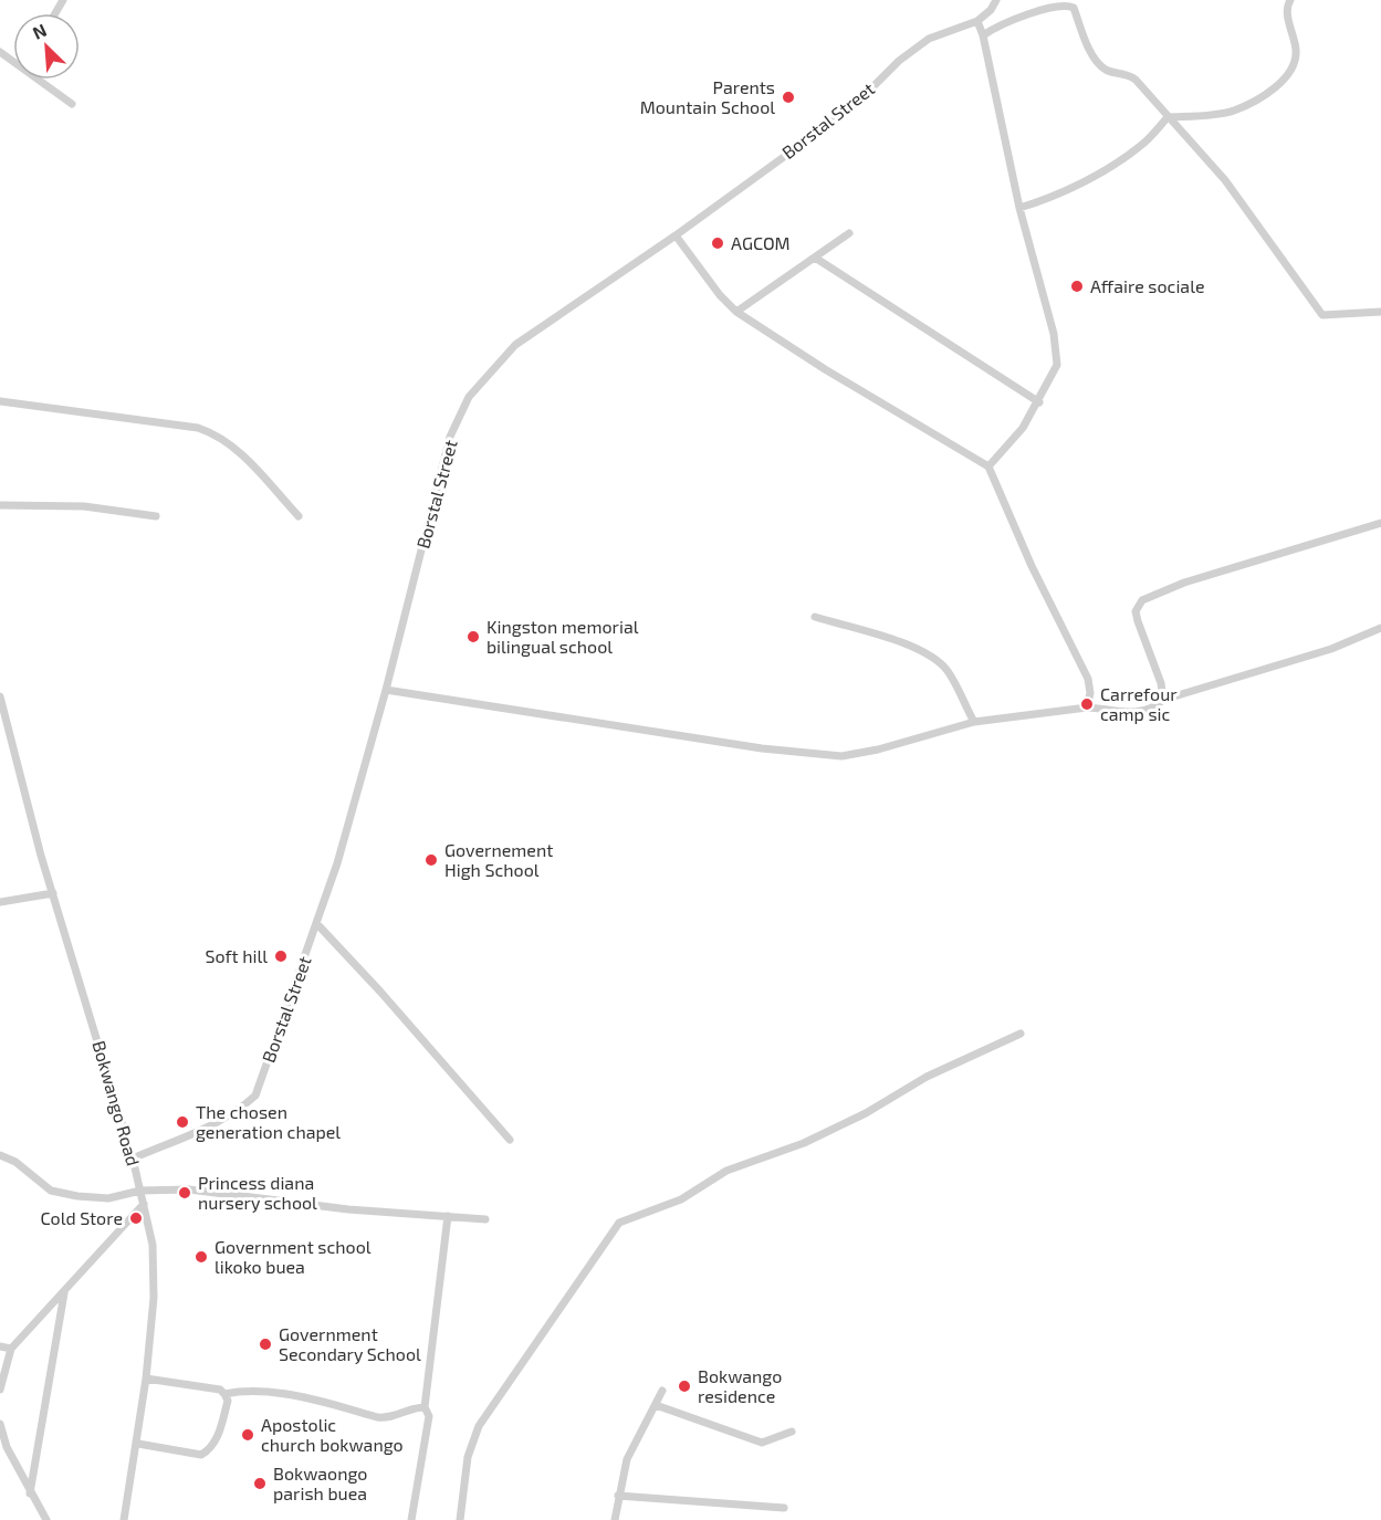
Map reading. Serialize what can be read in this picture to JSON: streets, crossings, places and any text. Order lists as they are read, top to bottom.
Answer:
{
  "streets": {
    "street": ["Borstal Street", "Bokwango Road"]
  },
  "crossings": [
    ["Borstal Street", "Bokwango Road"]
  ],
  "places": [
    "Parents Mountain School",
    "AGCOM",
    "Affaire sociale",
    "Kingston memorial bilingual school",
    "Carrefour camp sic",
    "Governement High School",
    "Soft hill",
    "The chosen generation chapel",
    "Princess diana nursery school",
    "Cold Store",
    "Government school likoko buea",
    "Government Secondary School",
    "Bokwango residence",
    "Apostolic church bokwango",
    "Bokwaongo parish buea"
  ],
  "north": "top left"
}
